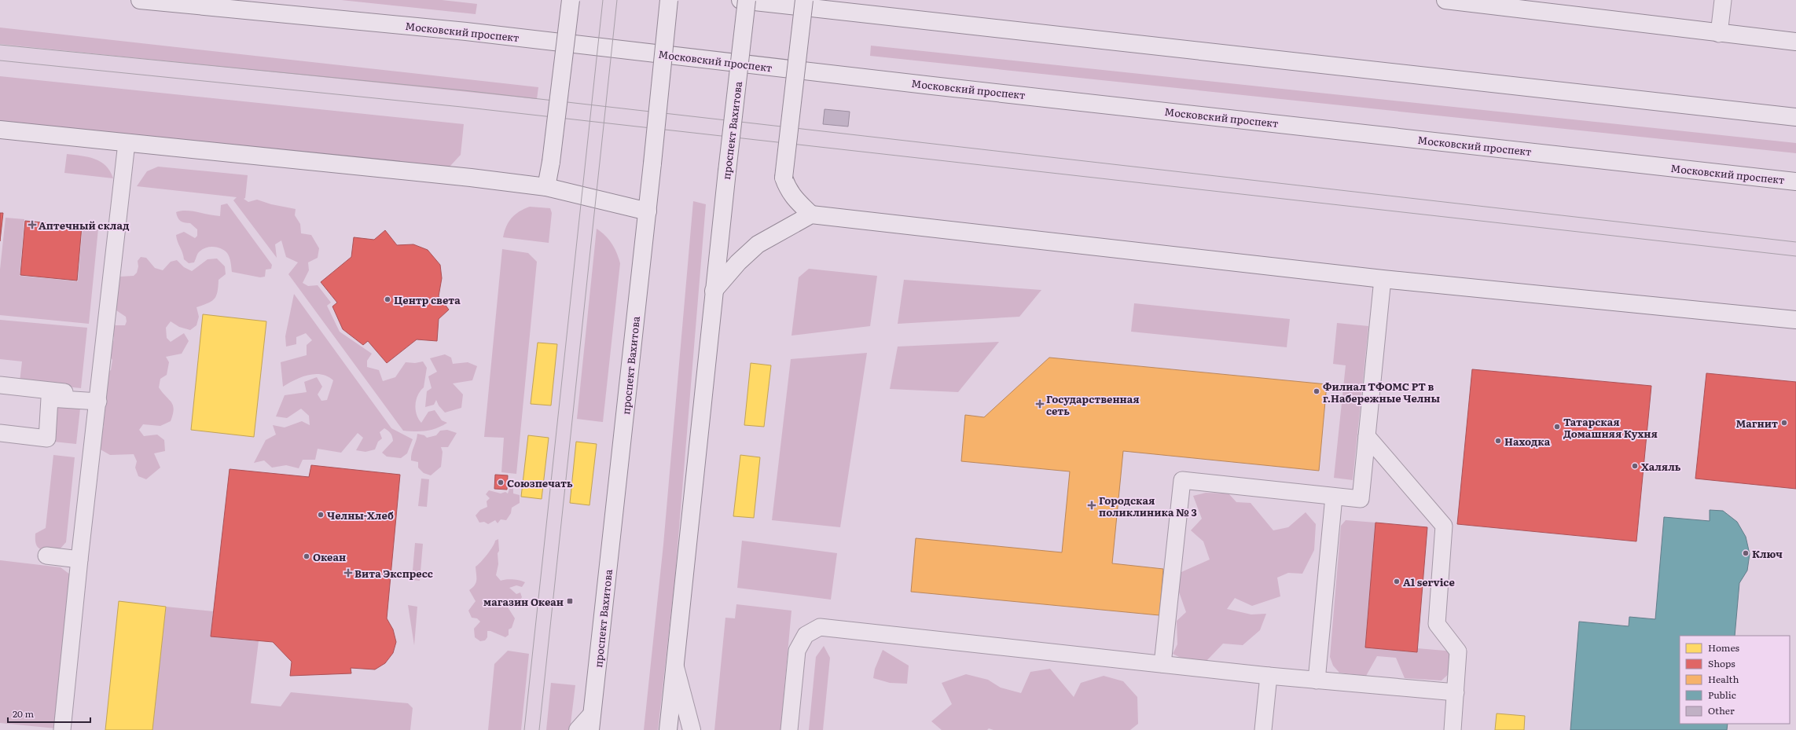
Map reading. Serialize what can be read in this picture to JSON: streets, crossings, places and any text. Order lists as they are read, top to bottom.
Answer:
{
  "streets": {
    "main road": ["Московский проспект", "проспект Вахитова"]
  },
  "places": {
    "health": [
      "Аптечный склад",
      "Государственная сеть",
      "Городская поликлиника № 3",
      "Вита Экспресс"
    ],
    "other": [
      "Центр света",
      "Филиал ТФОМС РТ в г.Набережные Челны",
      "Магнит",
      "Татарская Домашняя Кухня",
      "Находка",
      "Халяль",
      "Союзпечать",
      "Челны-Хлеб",
      "Ключ",
      "Океан",
      "A1 service"
    ],
    "transit": ["магазин Океан"]
  },
  "legend": [
    "Homes",
    "Shops",
    "Health",
    "Public",
    "Other"
  ],
  "scale_bar": "20 m"
}
